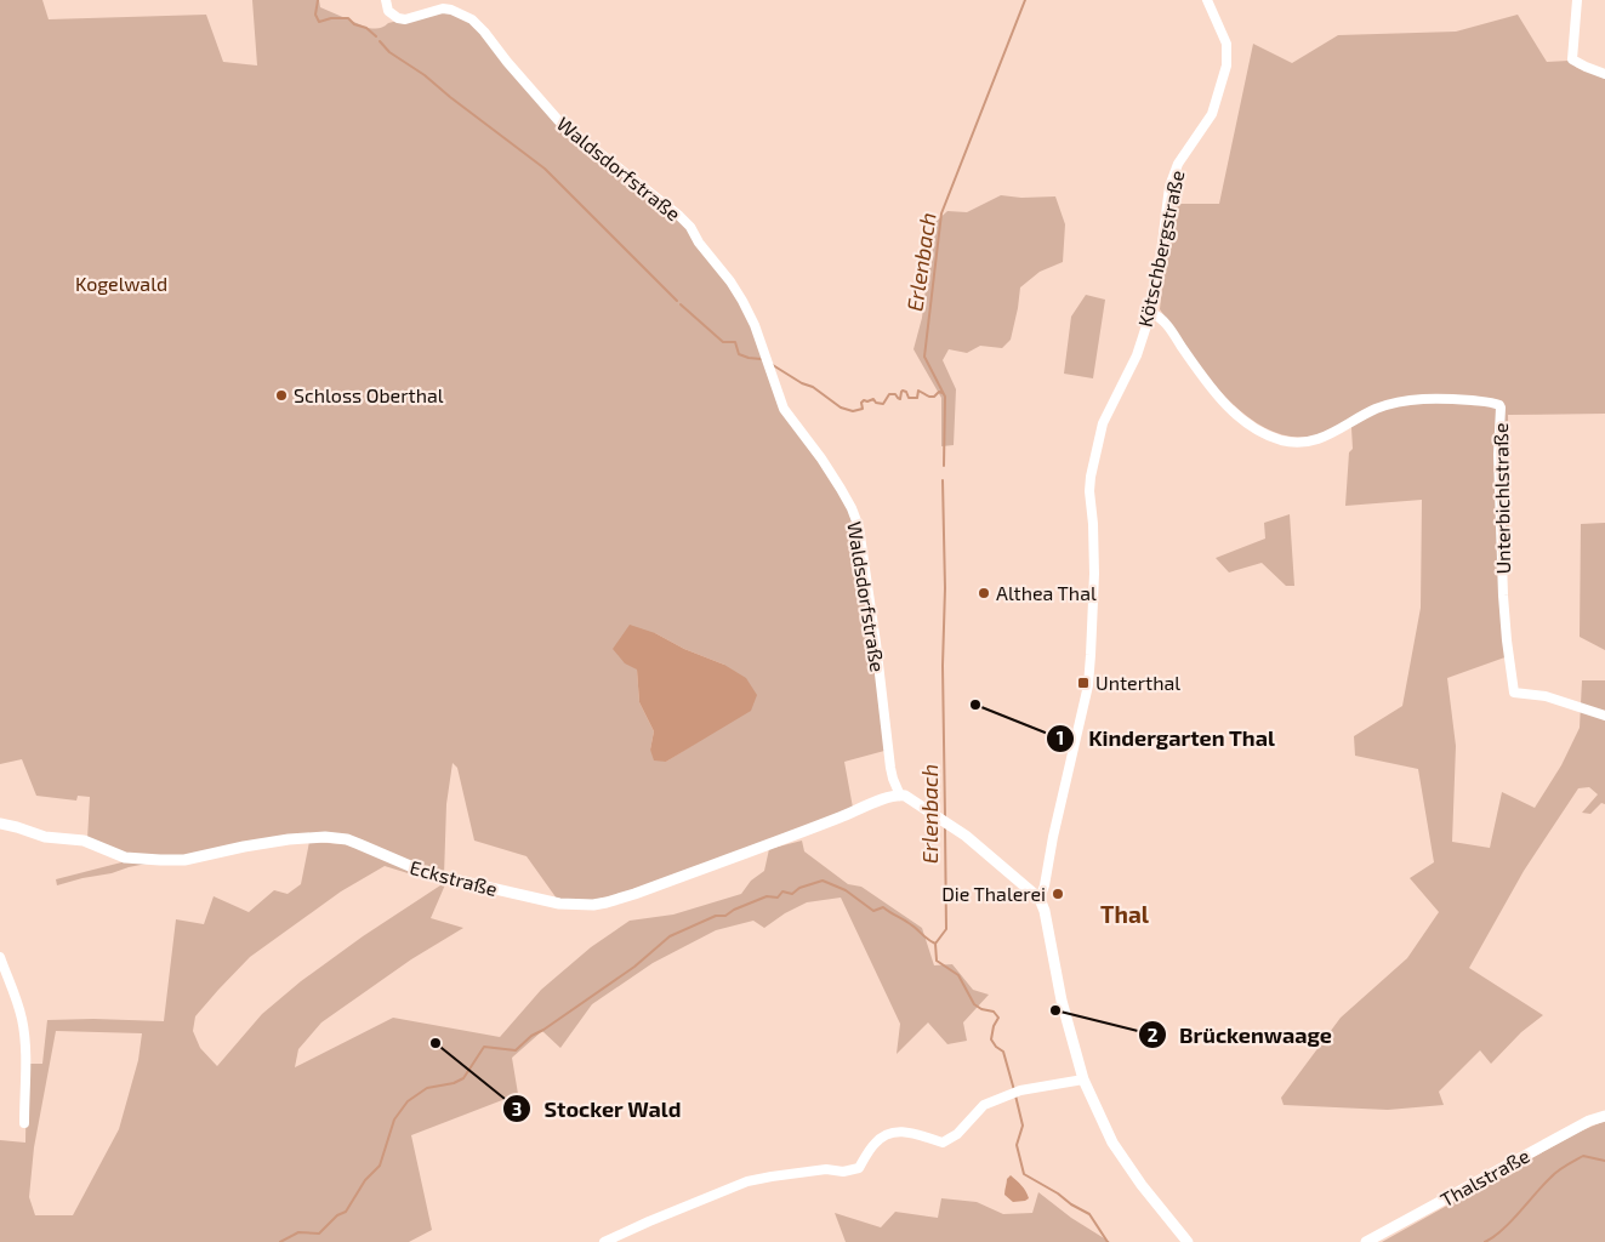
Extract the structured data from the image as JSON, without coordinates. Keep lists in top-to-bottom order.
{
  "streets": {
    "street": [
      "Waldsdorfstraße",
      "Kötschbergstraße",
      "Unterbichlstraße",
      "Eckstraße",
      "Thalstraße"
    ]
  },
  "crossings": [
    ["Waldsdorfstraße", "Eckstraße"],
    ["Kötschbergstraße", "Unterbichlstraße"]
  ],
  "districts": ["Thal"],
  "water": ["Erlenbach"],
  "parks": ["Kogelwald"],
  "places": {
    "other": [
      "Schloss Oberthal",
      "Althea Thal",
      "Kindergarten Thal",
      "Die Thalerei",
      "Brückenwaage",
      "Stocker Wald"
    ],
    "transit": ["Unterthal"]
  }
}
